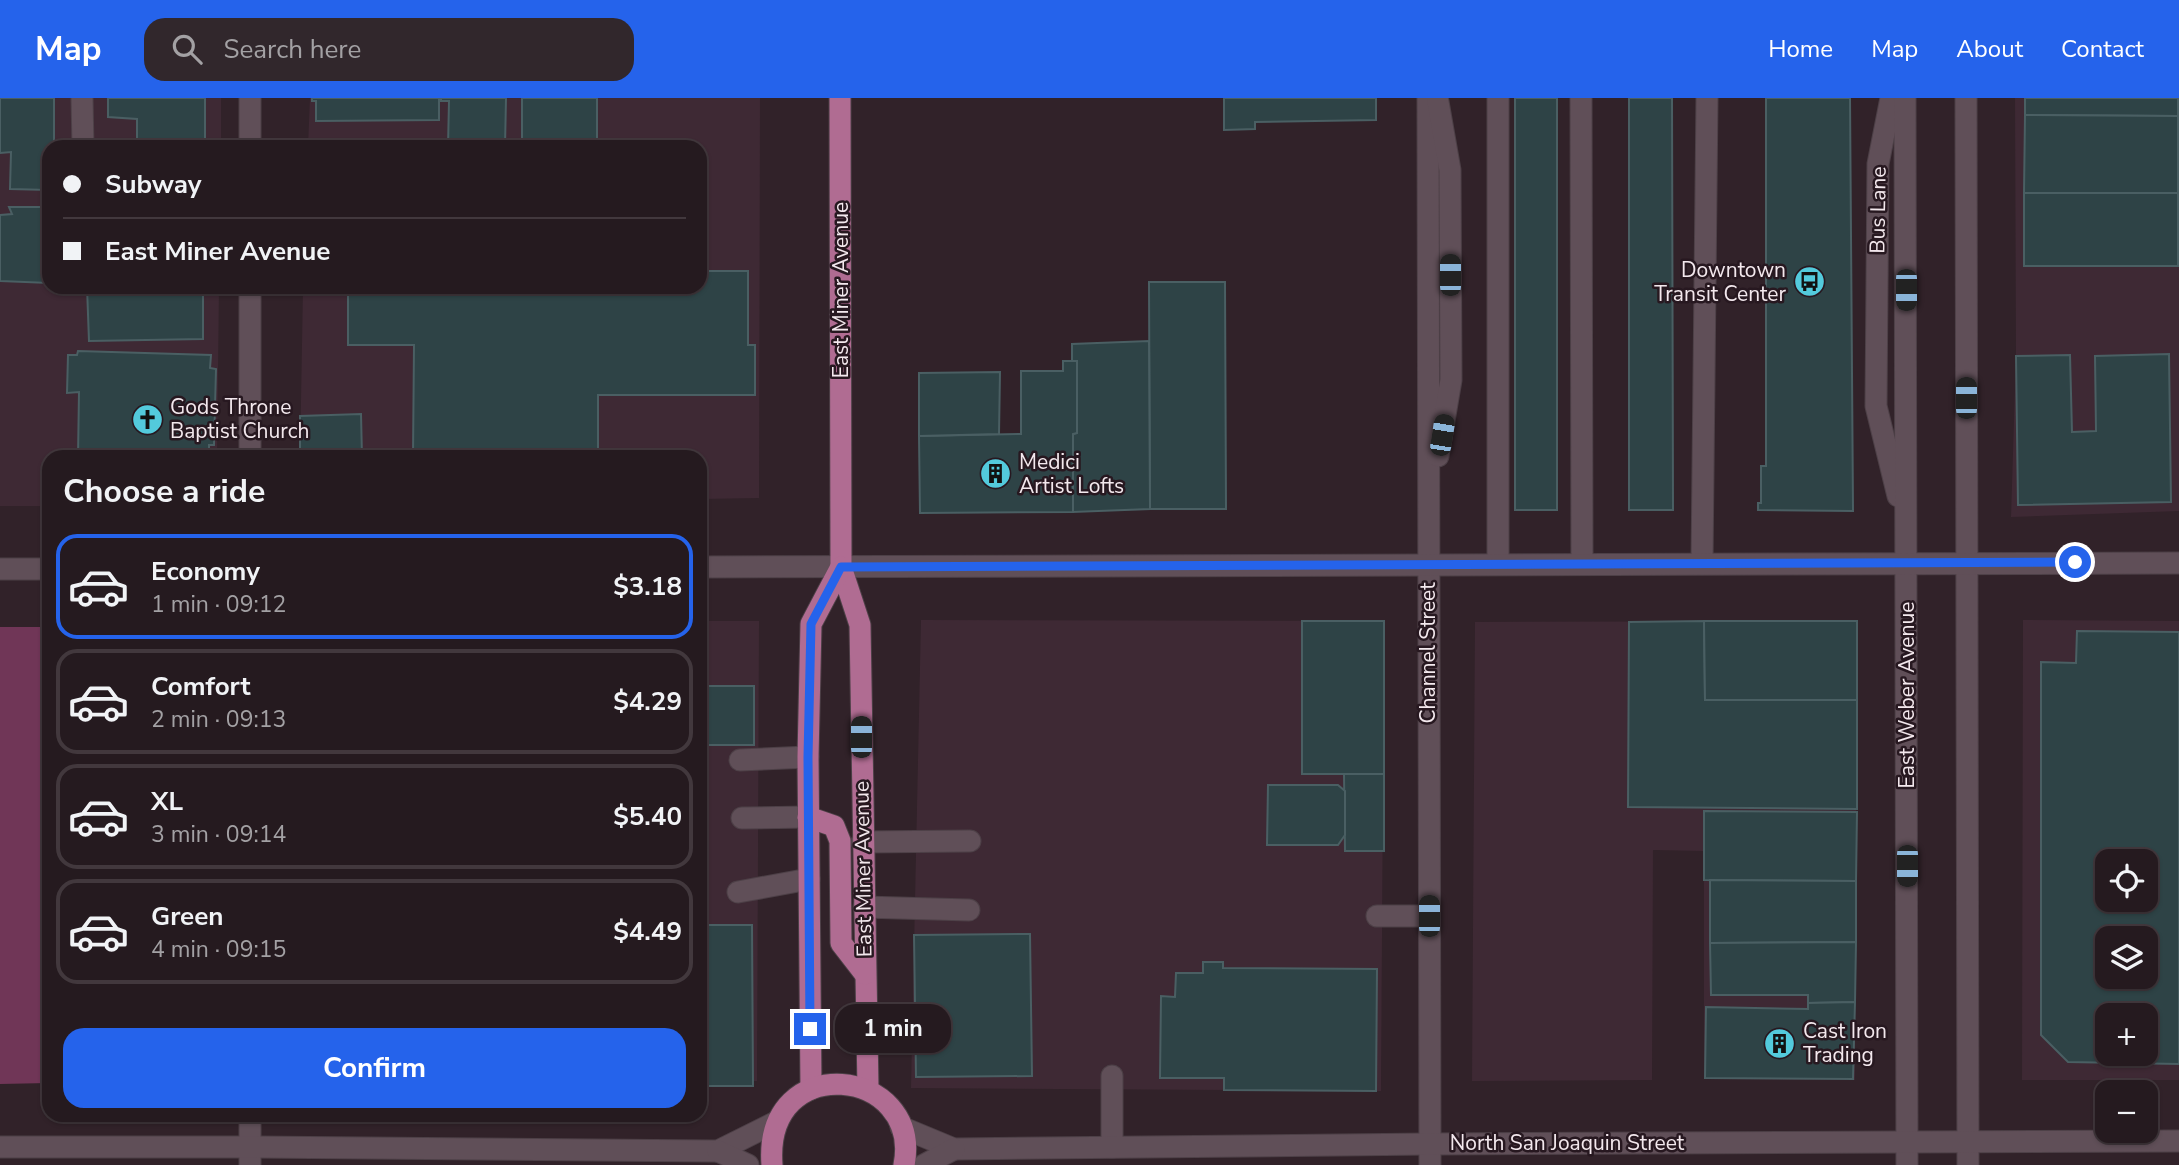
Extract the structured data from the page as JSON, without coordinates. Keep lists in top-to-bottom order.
{
  "streets": {
    "main road": ["East Miner Avenue"],
    "street": [
      "Bus Lane",
      "Channel Street",
      "East Weber Avenue",
      "North San Joaquin Street"
    ]
  },
  "crossings": [
    ["Bus Lane", "East Weber Avenue"],
    ["Channel Street", "North San Joaquin Street"],
    ["East Weber Avenue", "North San Joaquin Street"]
  ],
  "places": {
    "bus stop": ["Downtown Transit Center"],
    "church": ["Gods Throne Baptist Church"],
    "building": ["Medici Artist Lofts", "Cast Iron Trading"]
  },
  "page": {
    "header": "Map",
    "search": "Search here",
    "nav": [
      "Home",
      "Map",
      "About",
      "Contact"
    ],
    "banner": ["Subway", "East Miner Avenue"],
    "heading": "Choose a ride",
    "list": [
      {
        "name": "Economy",
        "note": "1 min · 09:12",
        "value": "$3.18"
      },
      {
        "name": "Comfort",
        "note": "2 min · 09:13",
        "value": "$4.29"
      },
      {
        "name": "XL",
        "note": "3 min · 09:14",
        "value": "$5.40"
      },
      {
        "name": "Green",
        "note": "4 min · 09:15",
        "value": "$4.49"
      }
    ],
    "map_buttons": ["+", "−"],
    "bubble": "1 min",
    "buttons": "Confirm"
  }
}
